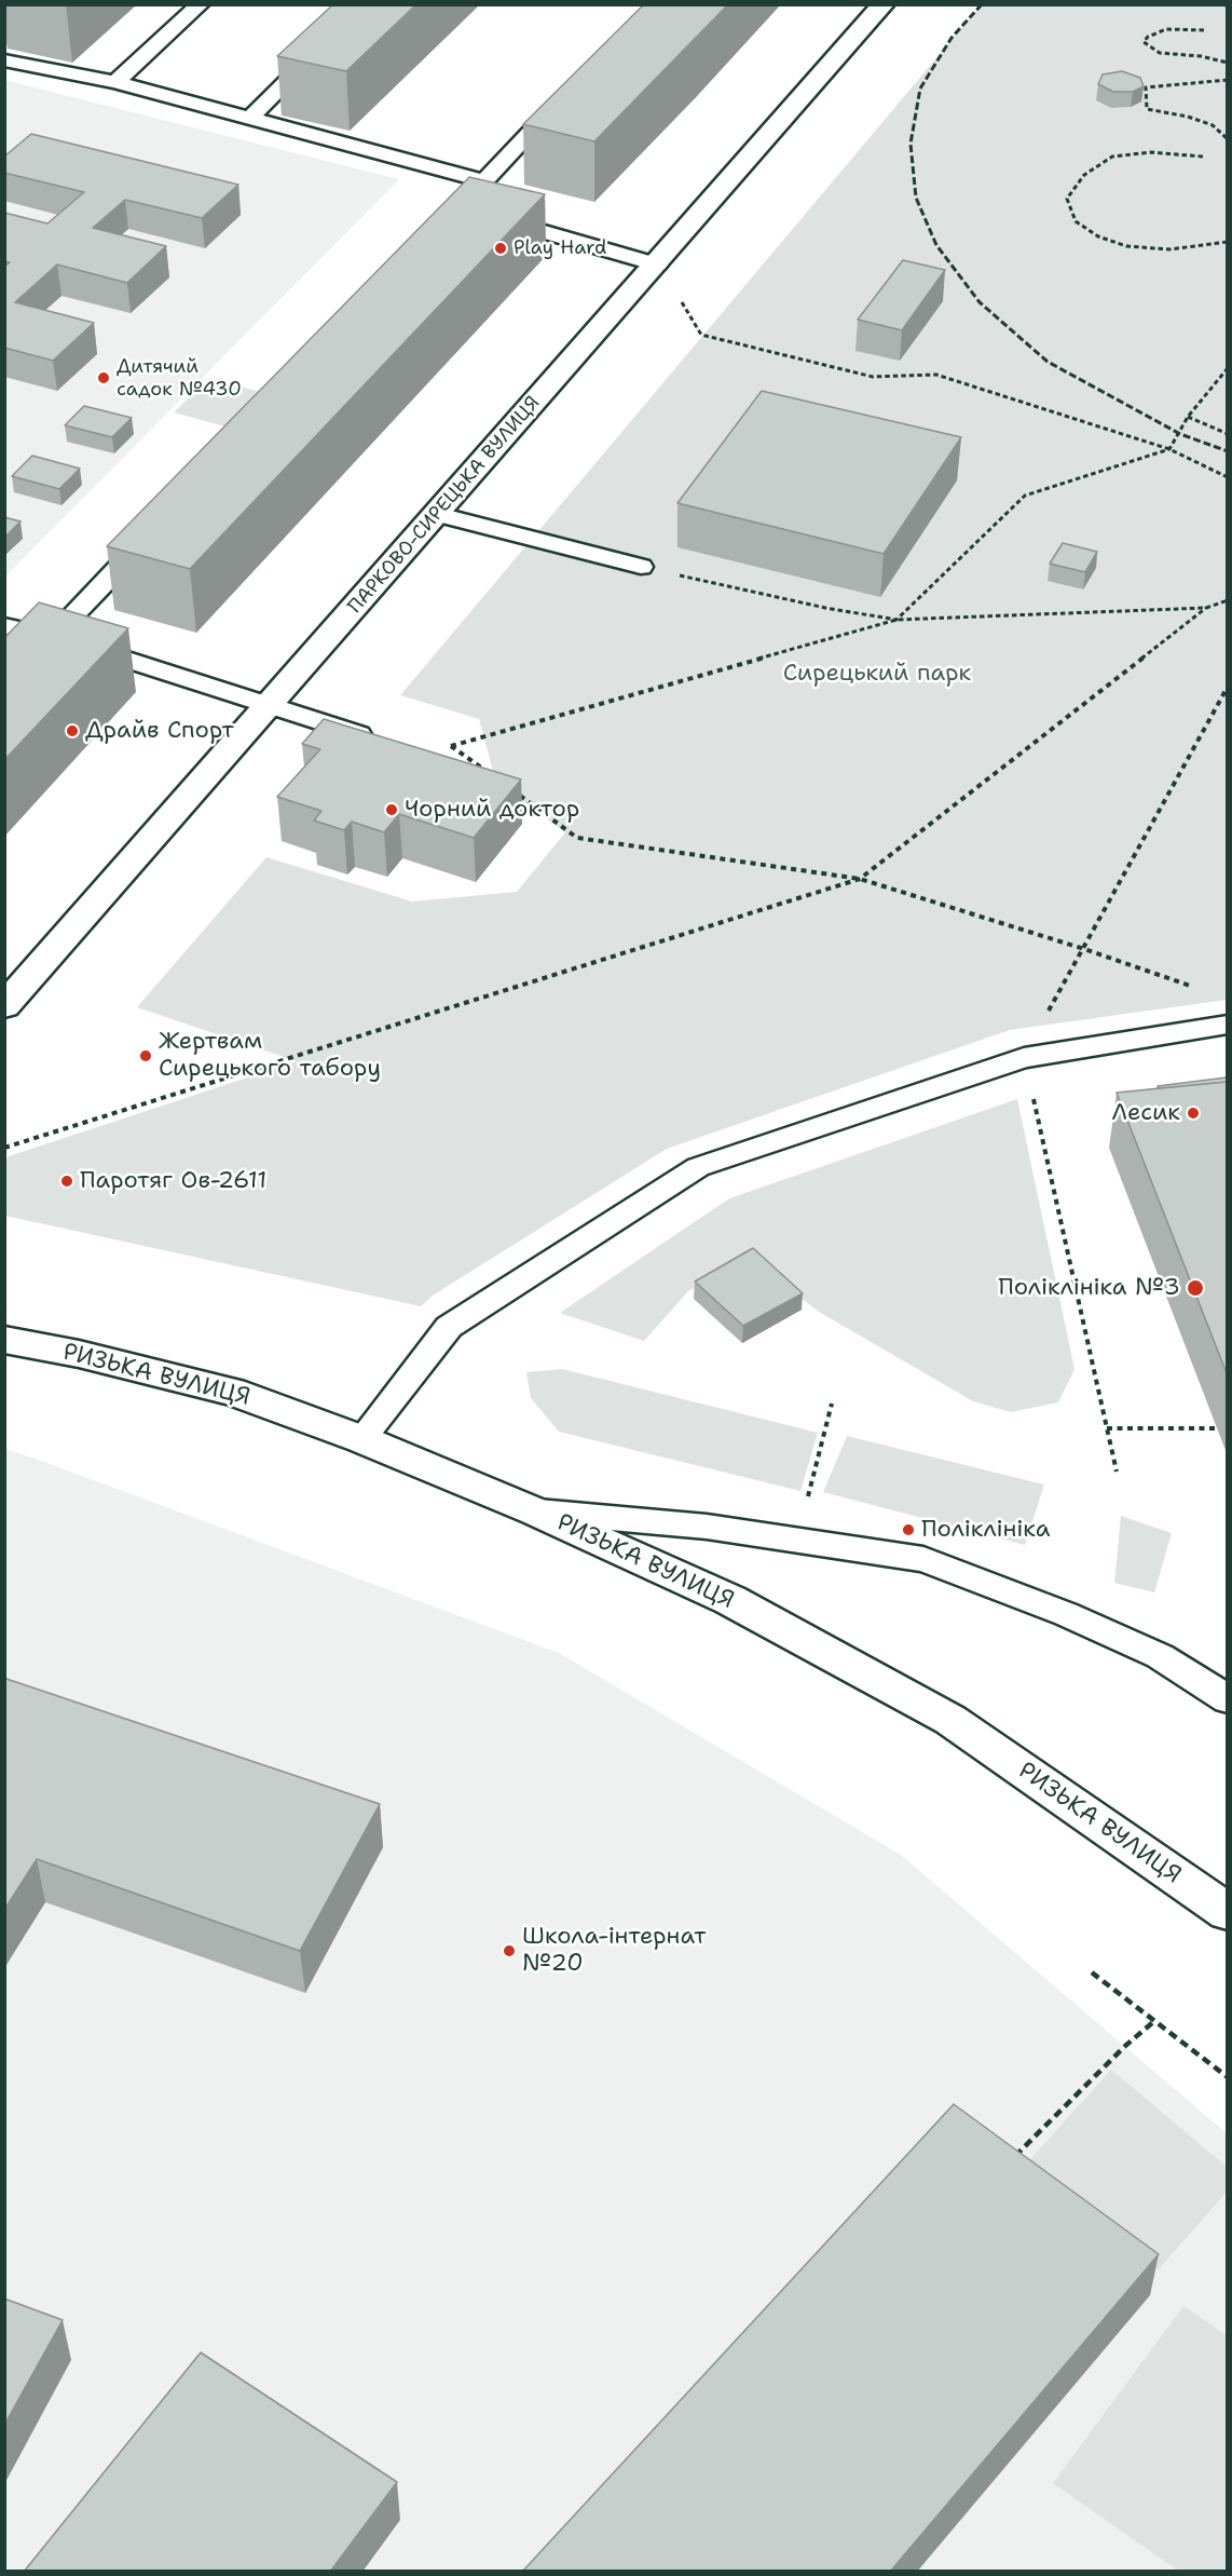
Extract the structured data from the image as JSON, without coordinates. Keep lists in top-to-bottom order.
{
  "streets": {
    "street": ["ПАРКОВО-СИРЕЦЬКА ВУЛИЦЯ", "РИЗЬКА ВУЛИЦЯ"]
  },
  "parks": ["Сирецький парк"],
  "places": [
    "Play Hard",
    "Дитячий садок №430",
    "Драйв Спорт",
    "Чорний доктор",
    "Жертвам Сирецького табору",
    "Лесик",
    "Паротяг Ов-2611",
    "Поліклініка №3",
    "Поліклініка",
    "Школа-інтернат №20"
  ]
}
